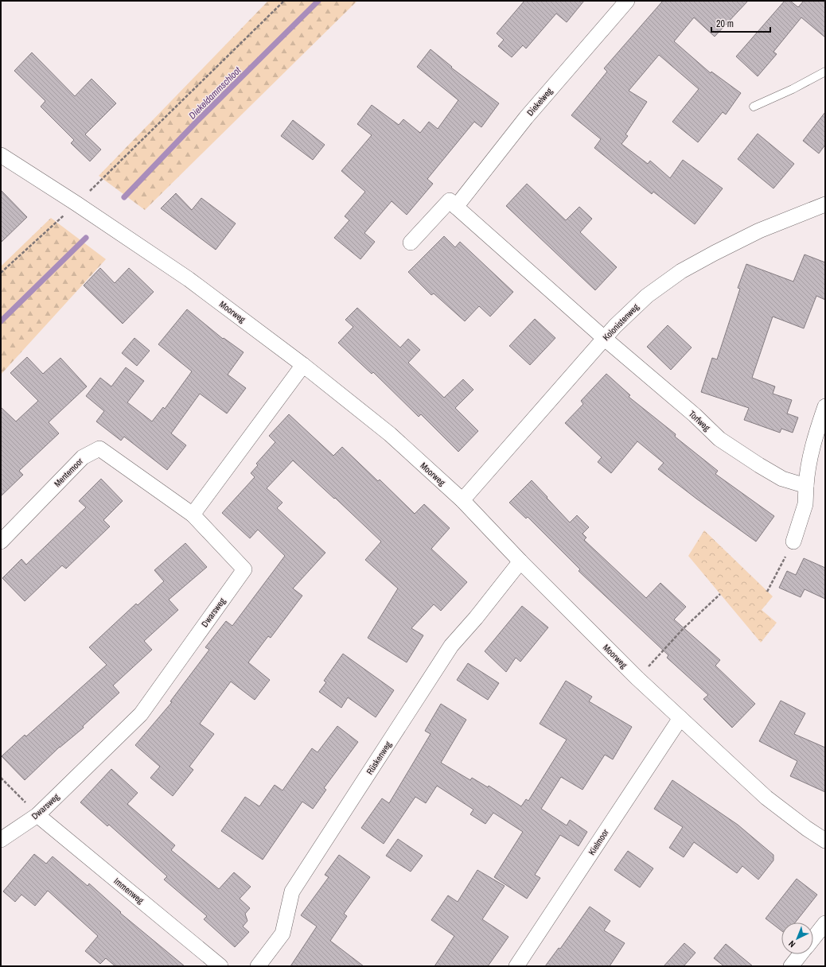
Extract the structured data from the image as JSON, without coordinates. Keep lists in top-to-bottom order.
{
  "streets": {
    "street": [
      "Diekelweg",
      "Moorweg",
      "Kolonistenweg",
      "Torfweg",
      "Mentemoor",
      "Dwarsweg",
      "Rüskenweg",
      "Kielmoor",
      "Immenweg"
    ]
  },
  "crossings": [
    ["Moorweg", "Kolonistenweg"],
    ["Moorweg", "Rüskenweg"],
    ["Moorweg", "Kielmoor"],
    ["Kolonistenweg", "Torfweg"],
    ["Mentemoor", "Dwarsweg"],
    ["Dwarsweg", "Immenweg"]
  ],
  "water": ["Diekeldammschloot"],
  "scale_bar": "20 m",
  "north": "bottom left"
}
